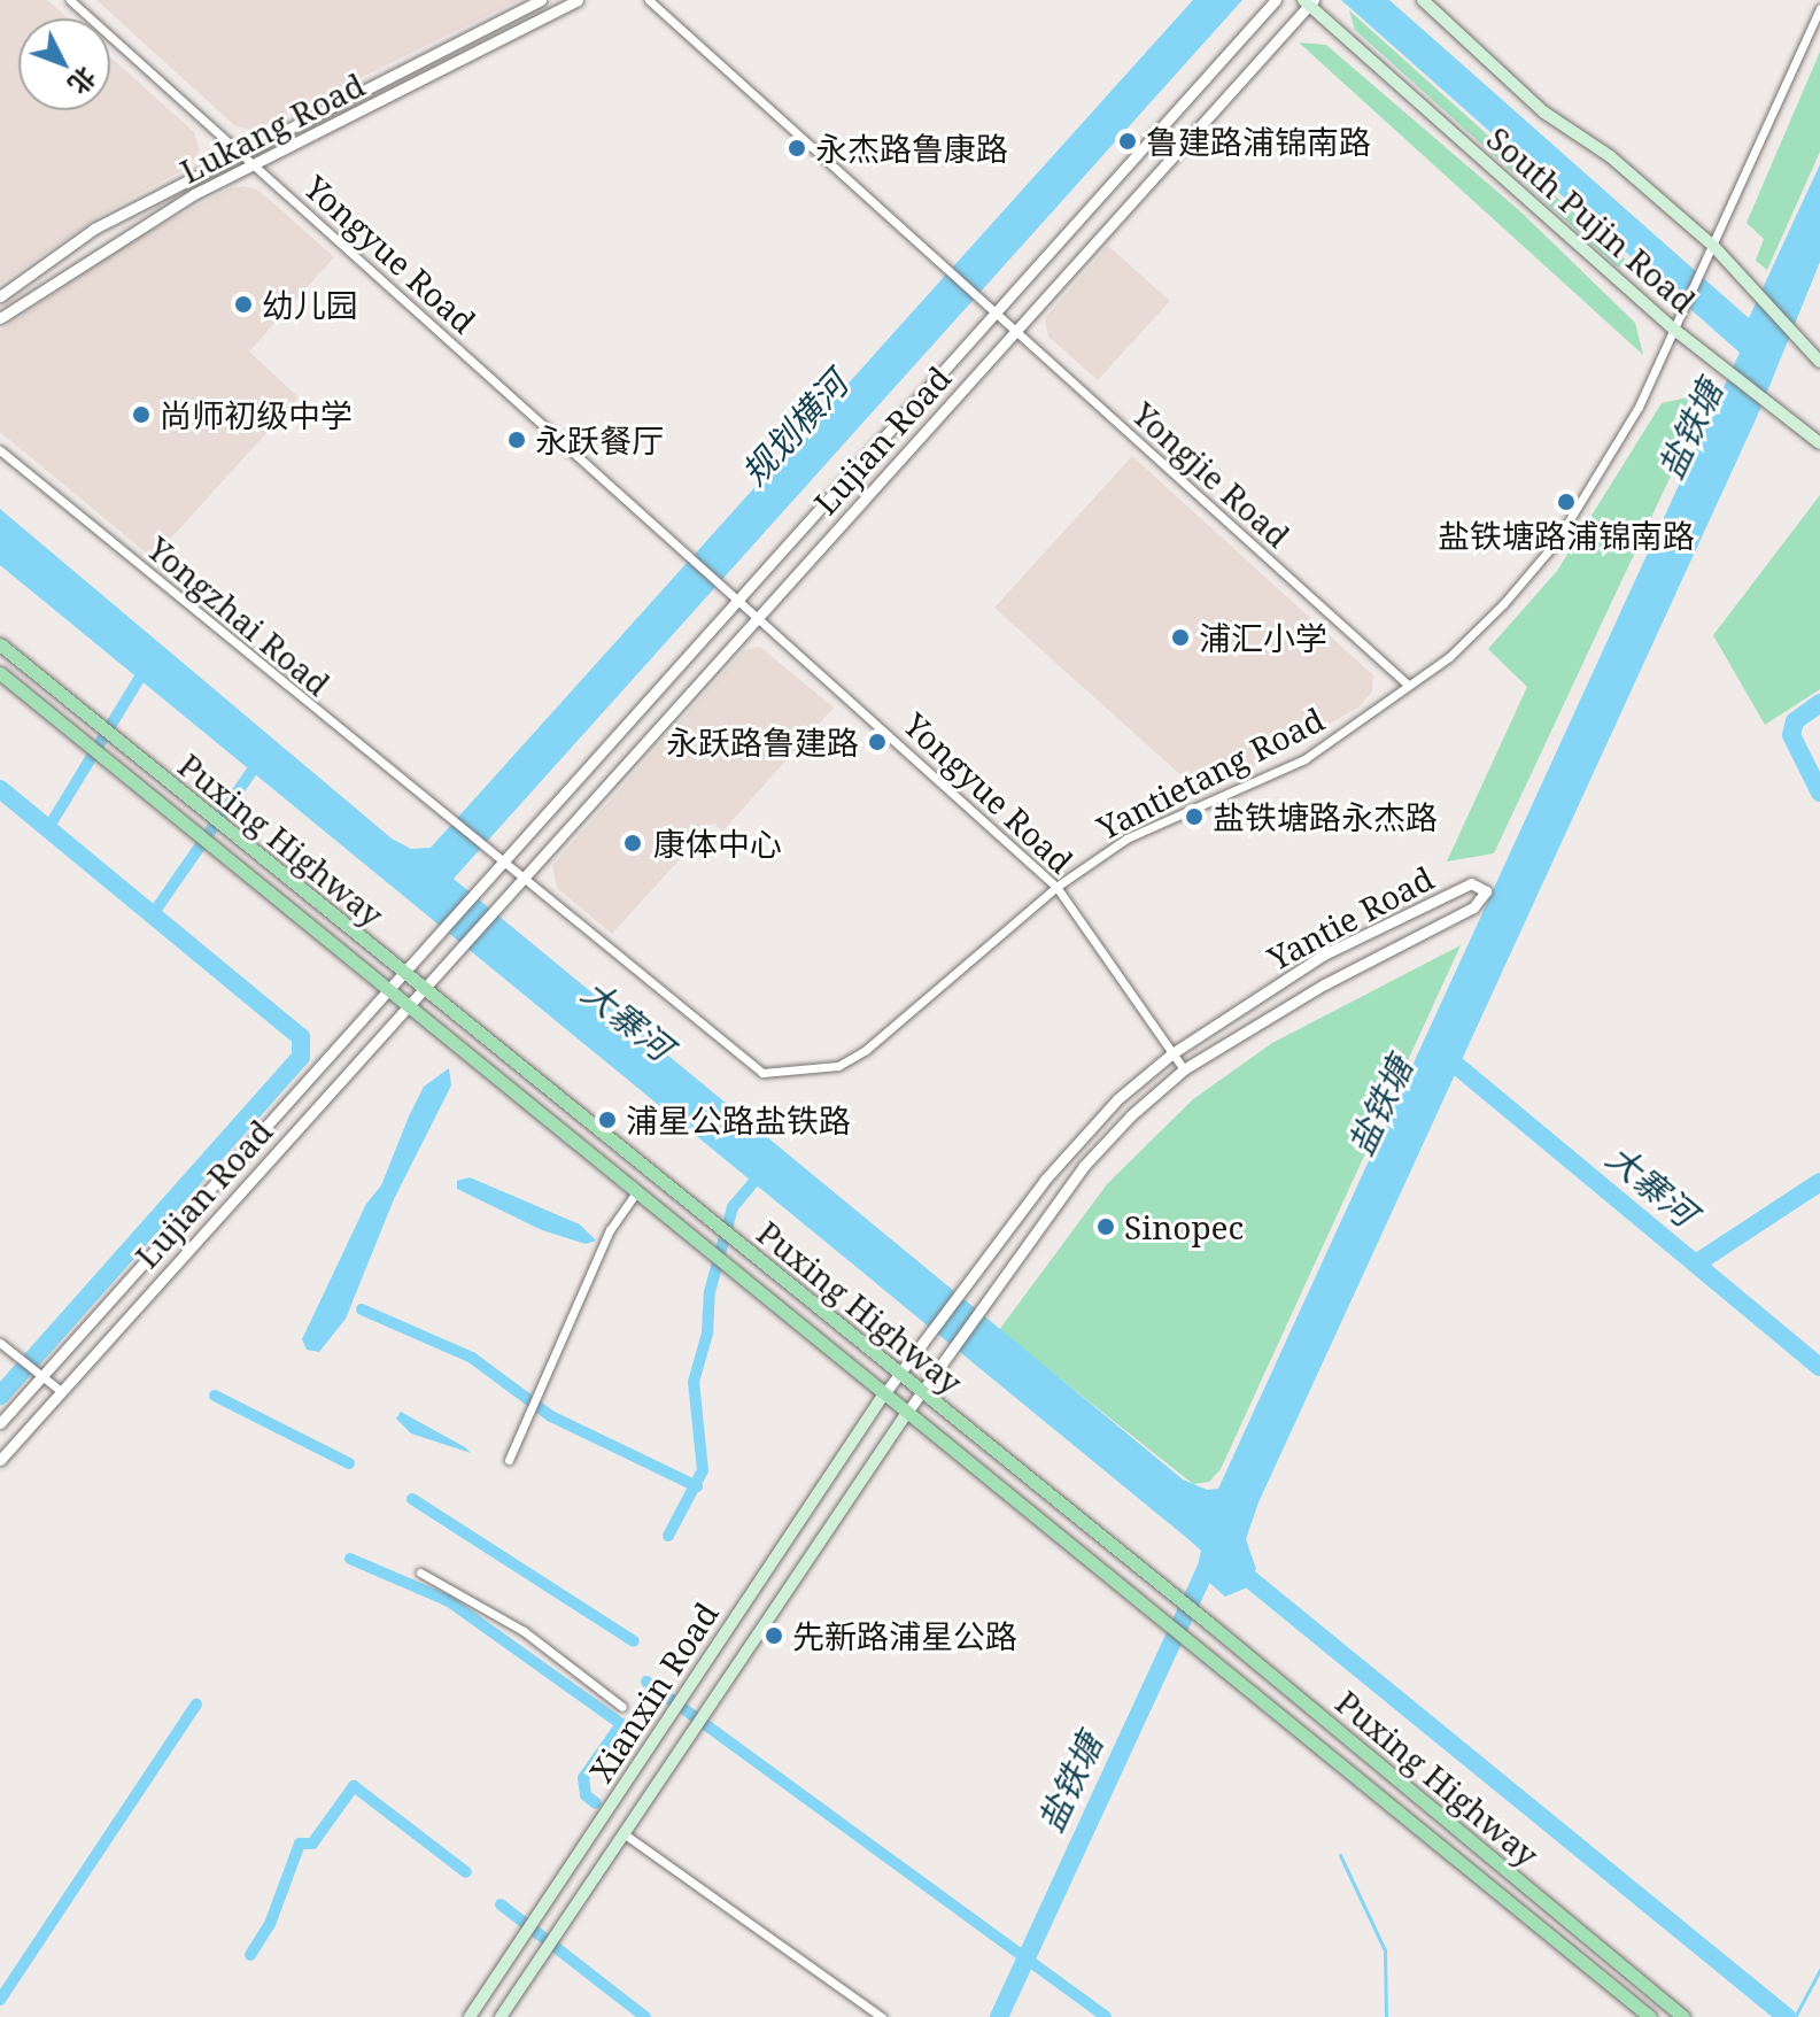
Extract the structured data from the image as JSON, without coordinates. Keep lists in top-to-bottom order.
{
  "streets": {
    "main road": ["South Pujin Road", "Puxing Highway", "Xianxin Road"],
    "street": [
      "Lukang Road",
      "Yongyue Road",
      "Lujian Road",
      "Yongjie Road",
      "Yongzhai Road",
      "Yantietang Road",
      "Yantie Road"
    ]
  },
  "crossings": [
    ["Lukang Road", "Yongyue Road"],
    ["South Pujin Road", "Lujian Road"],
    ["South Pujin Road", "Yantietang Road"],
    ["Yongyue Road", "Lujian Road"],
    ["Yongyue Road", "Yantietang Road"],
    ["Yongyue Road", "Yantie Road"],
    ["Lujian Road", "Yongjie Road"],
    ["Lujian Road", "Yongzhai Road"],
    ["Lujian Road", "Yantietang Road"],
    ["Lujian Road", "Puxing Highway"],
    ["Yongjie Road", "Yantietang Road"],
    ["Puxing Highway", "Yantie Road"],
    ["Puxing Highway", "Xianxin Road"],
    ["Yantie Road", "Xianxin Road"]
  ],
  "water": ["规划横河", "盐铁塘", "大寨河"],
  "places": [
    "鲁建路浦锦南路",
    "永杰路鲁康路",
    "幼儿园",
    "尚师初级中学",
    "永跃餐厅",
    "盐铁塘路浦锦南路",
    "浦汇小学",
    "永跃路鲁建路",
    "盐铁塘路永杰路",
    "康体中心",
    "浦星公路盐铁路",
    "Sinopec",
    "先新路浦星公路"
  ],
  "north": "bottom right"
}
